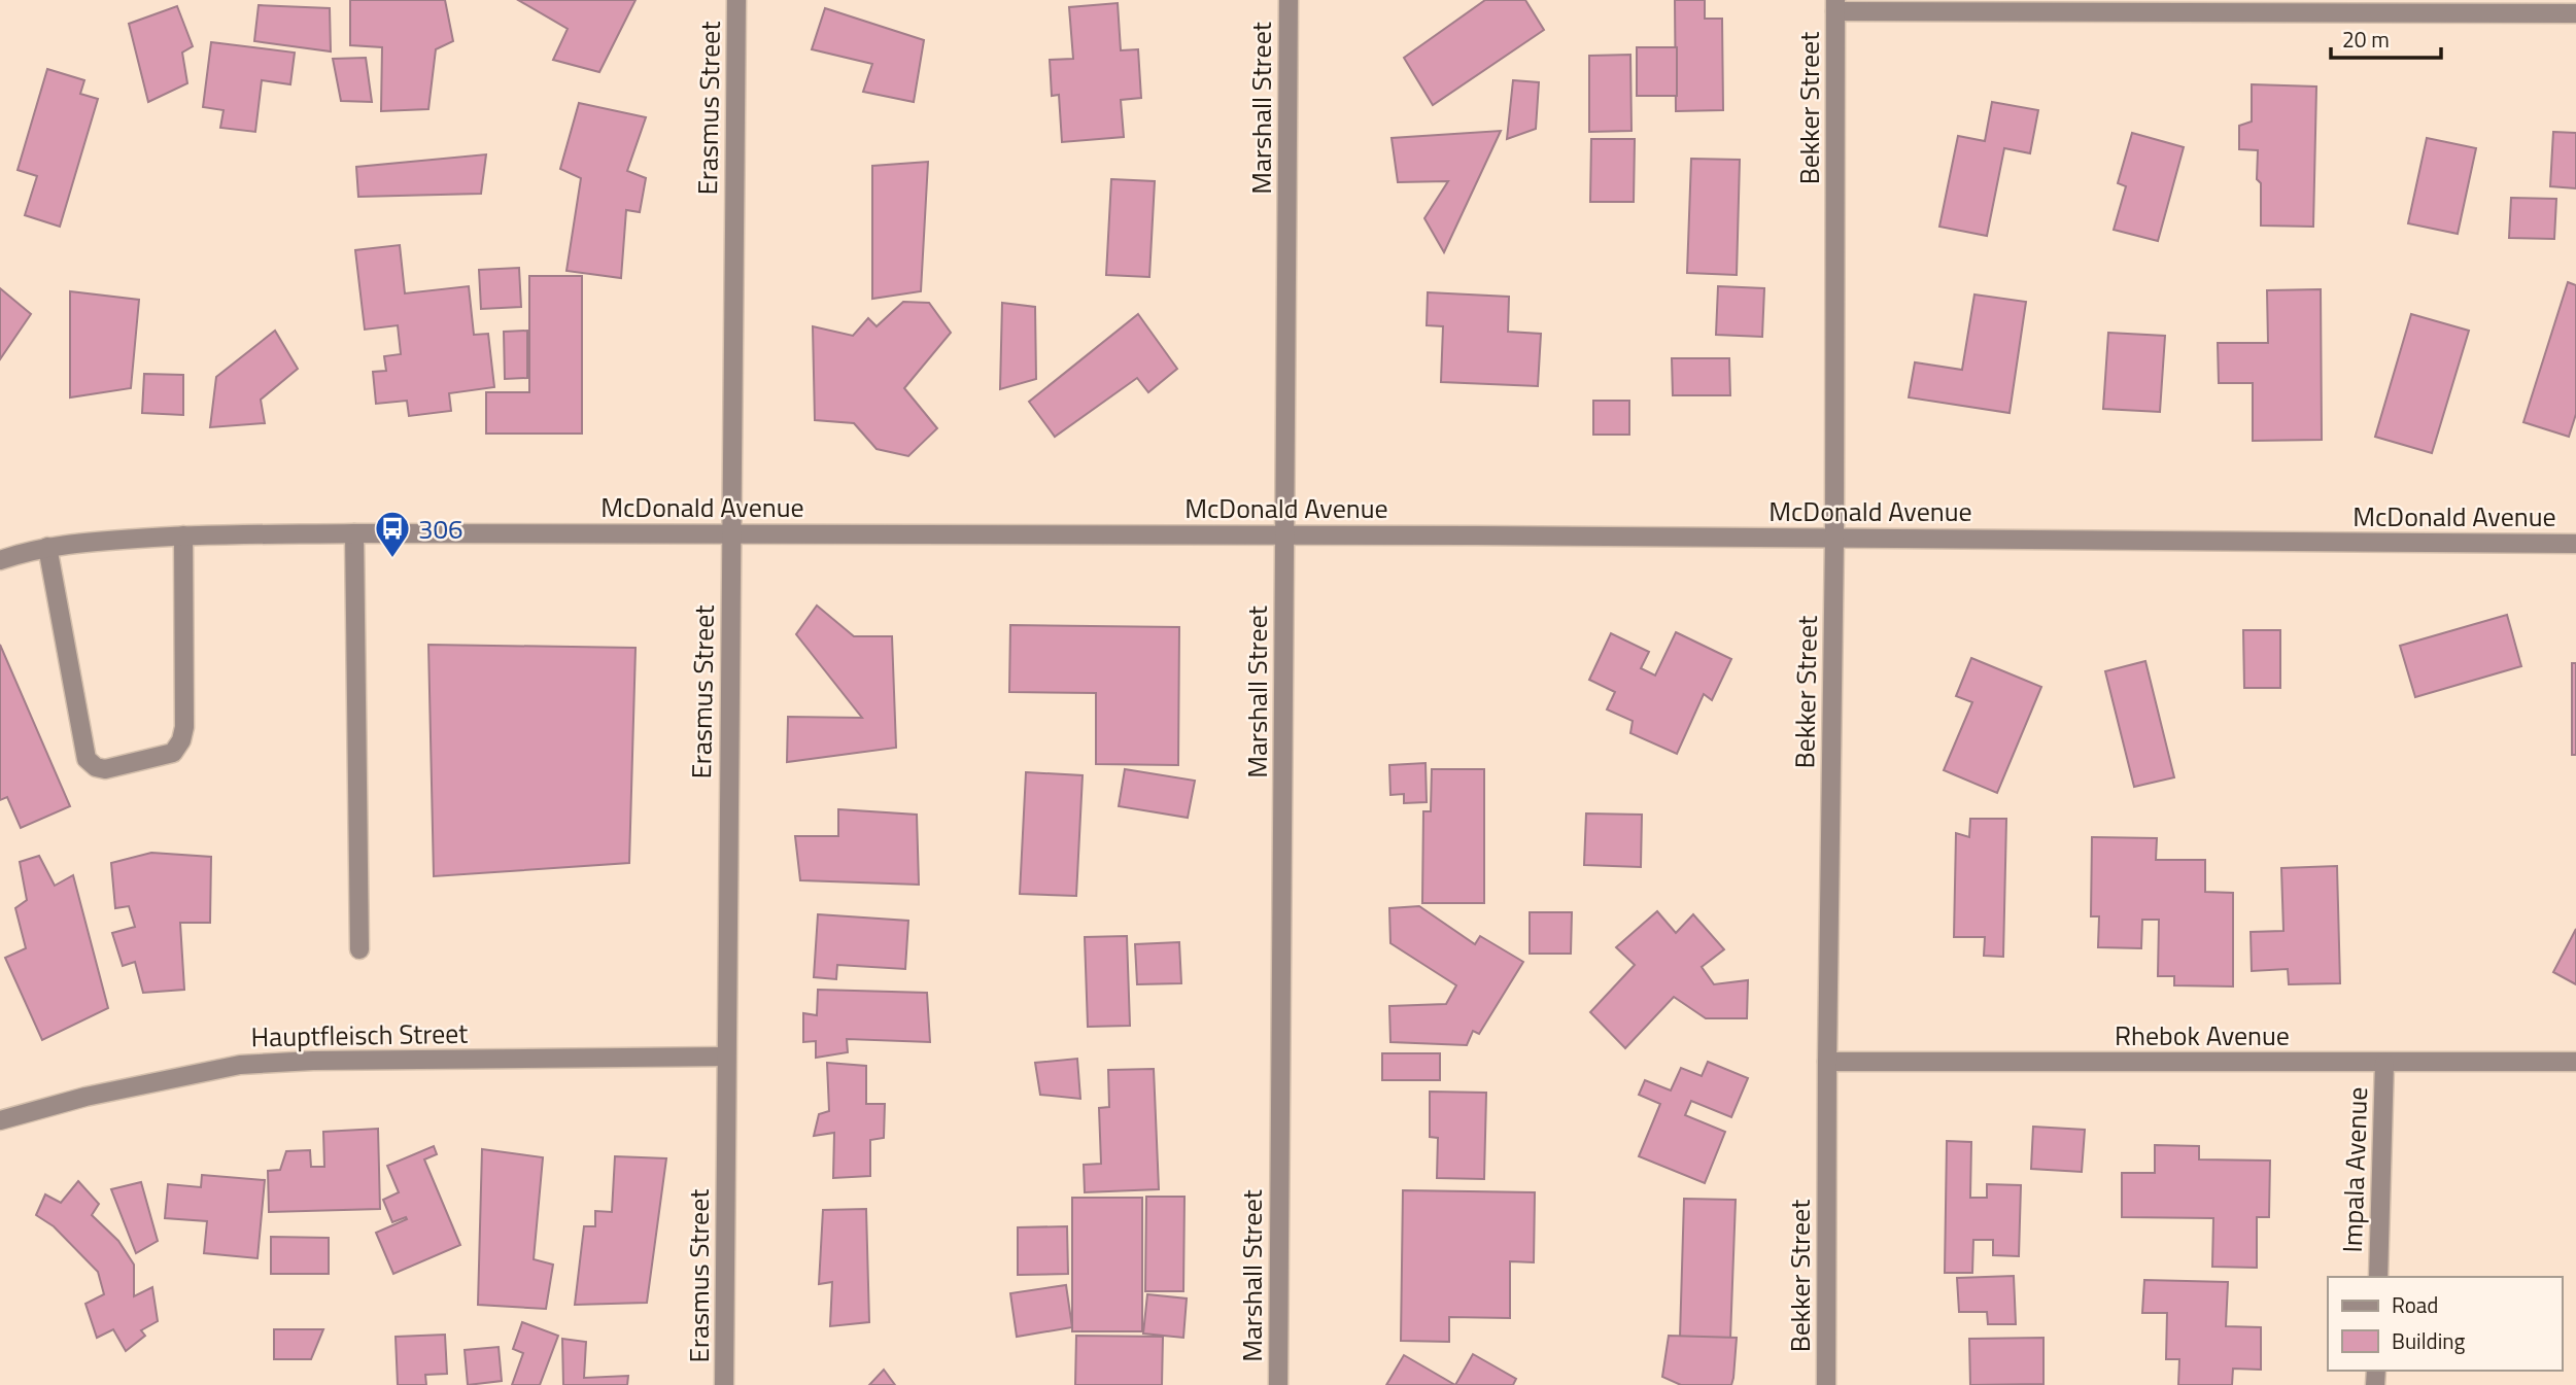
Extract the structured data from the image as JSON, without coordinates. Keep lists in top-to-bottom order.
{
  "streets": {
    "street": [
      "Erasmus Street",
      "Marshall Street",
      "Bekker Street",
      "McDonald Avenue",
      "Hauptfleisch Street",
      "Rhebok Avenue",
      "Impala Avenue"
    ]
  },
  "crossings": [
    ["Erasmus Street", "McDonald Avenue"],
    ["Erasmus Street", "Hauptfleisch Street"],
    ["Marshall Street", "McDonald Avenue"],
    ["Bekker Street", "McDonald Avenue"],
    ["Bekker Street", "Rhebok Avenue"],
    ["Rhebok Avenue", "Impala Avenue"]
  ],
  "places": {
    "bus stop": ["306"]
  },
  "legend": ["Road", "Building"],
  "scale_bar": "20 m"
}
